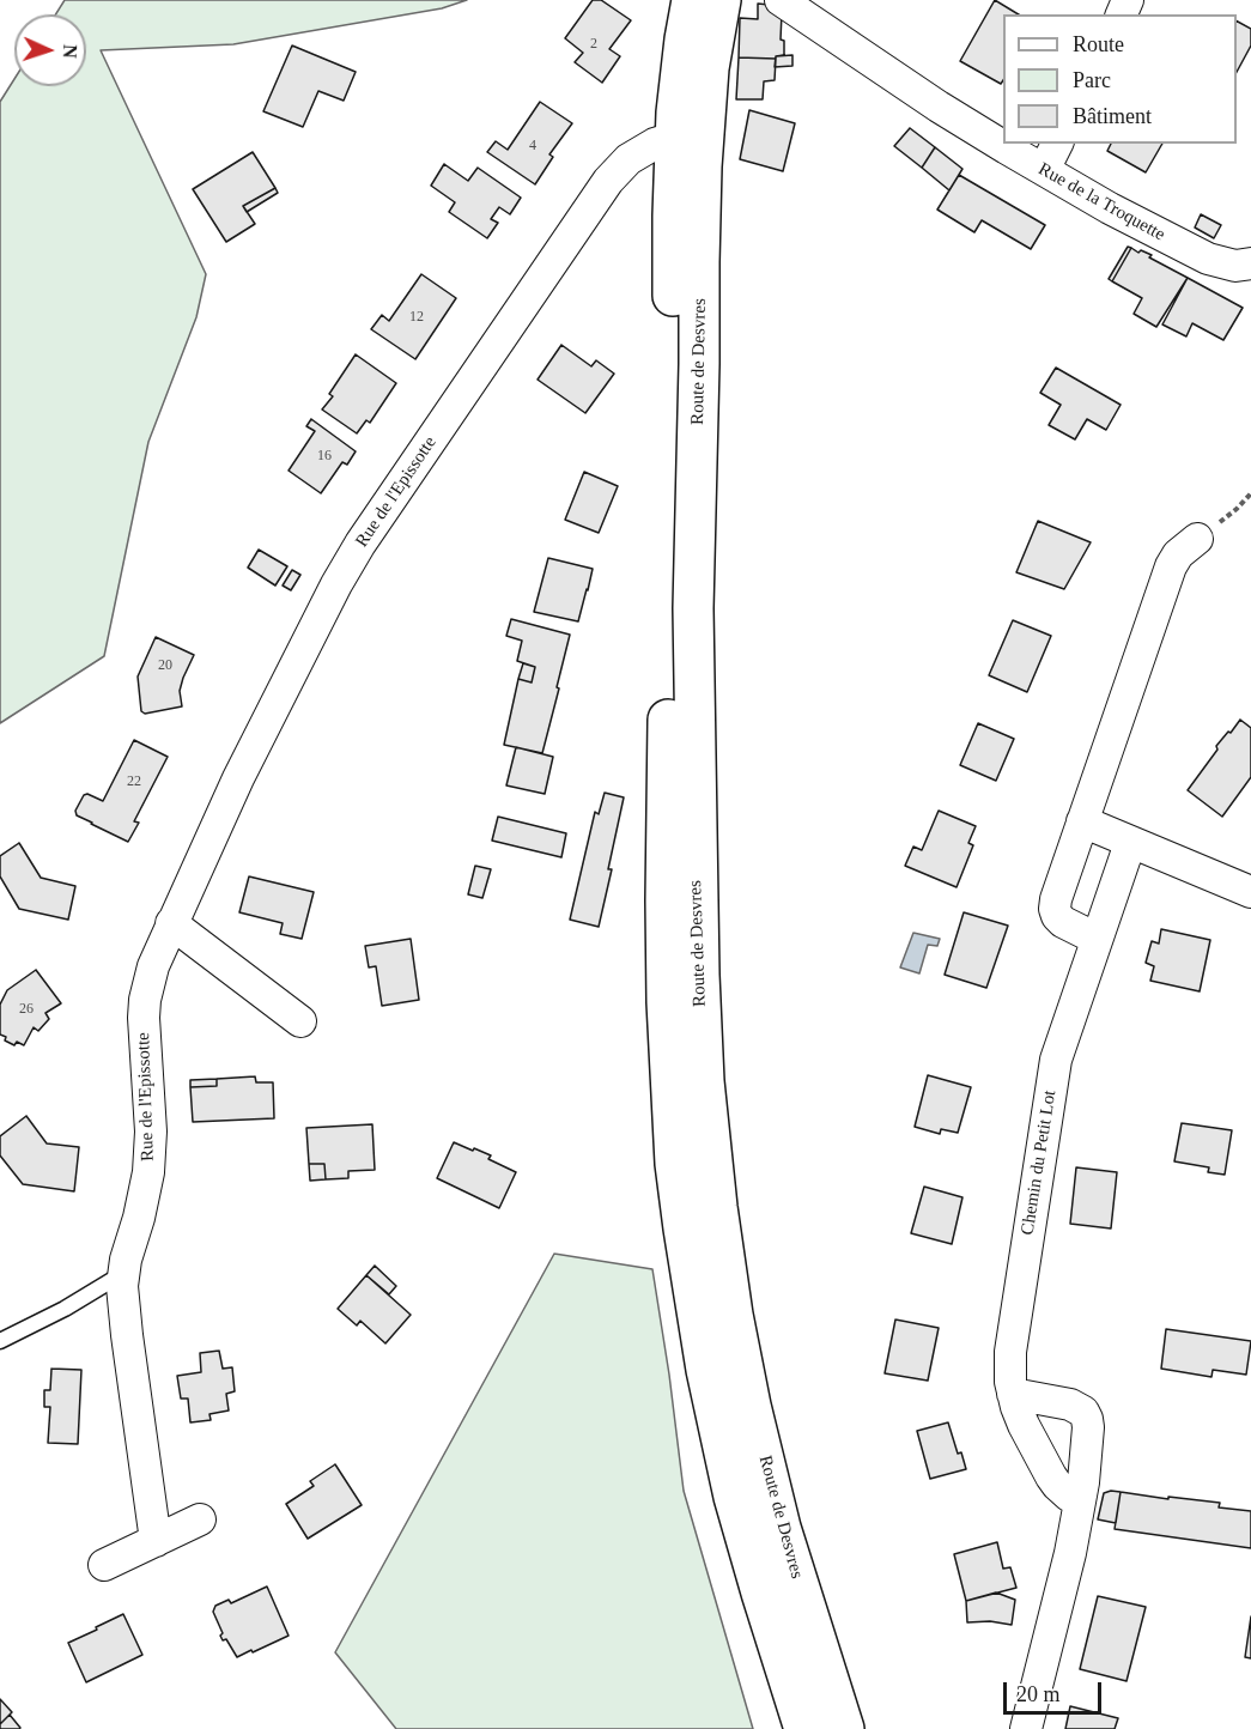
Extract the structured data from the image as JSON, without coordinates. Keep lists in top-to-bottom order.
{
  "streets": {
    "main road": ["Route de Desvres"],
    "street": ["Rue de la Troquette", "Rue de l'Epissotte", "Chemin du Petit Lot"]
  },
  "crossings": [
    ["Route de Desvres", "Rue de l'Epissotte"]
  ],
  "house_numbers": [
    "2",
    "4",
    "12",
    "16",
    "20",
    "22",
    "26"
  ],
  "legend": ["Route", "Parc", "Bâtiment"],
  "scale_bar": "20 m",
  "north": "right"
}
